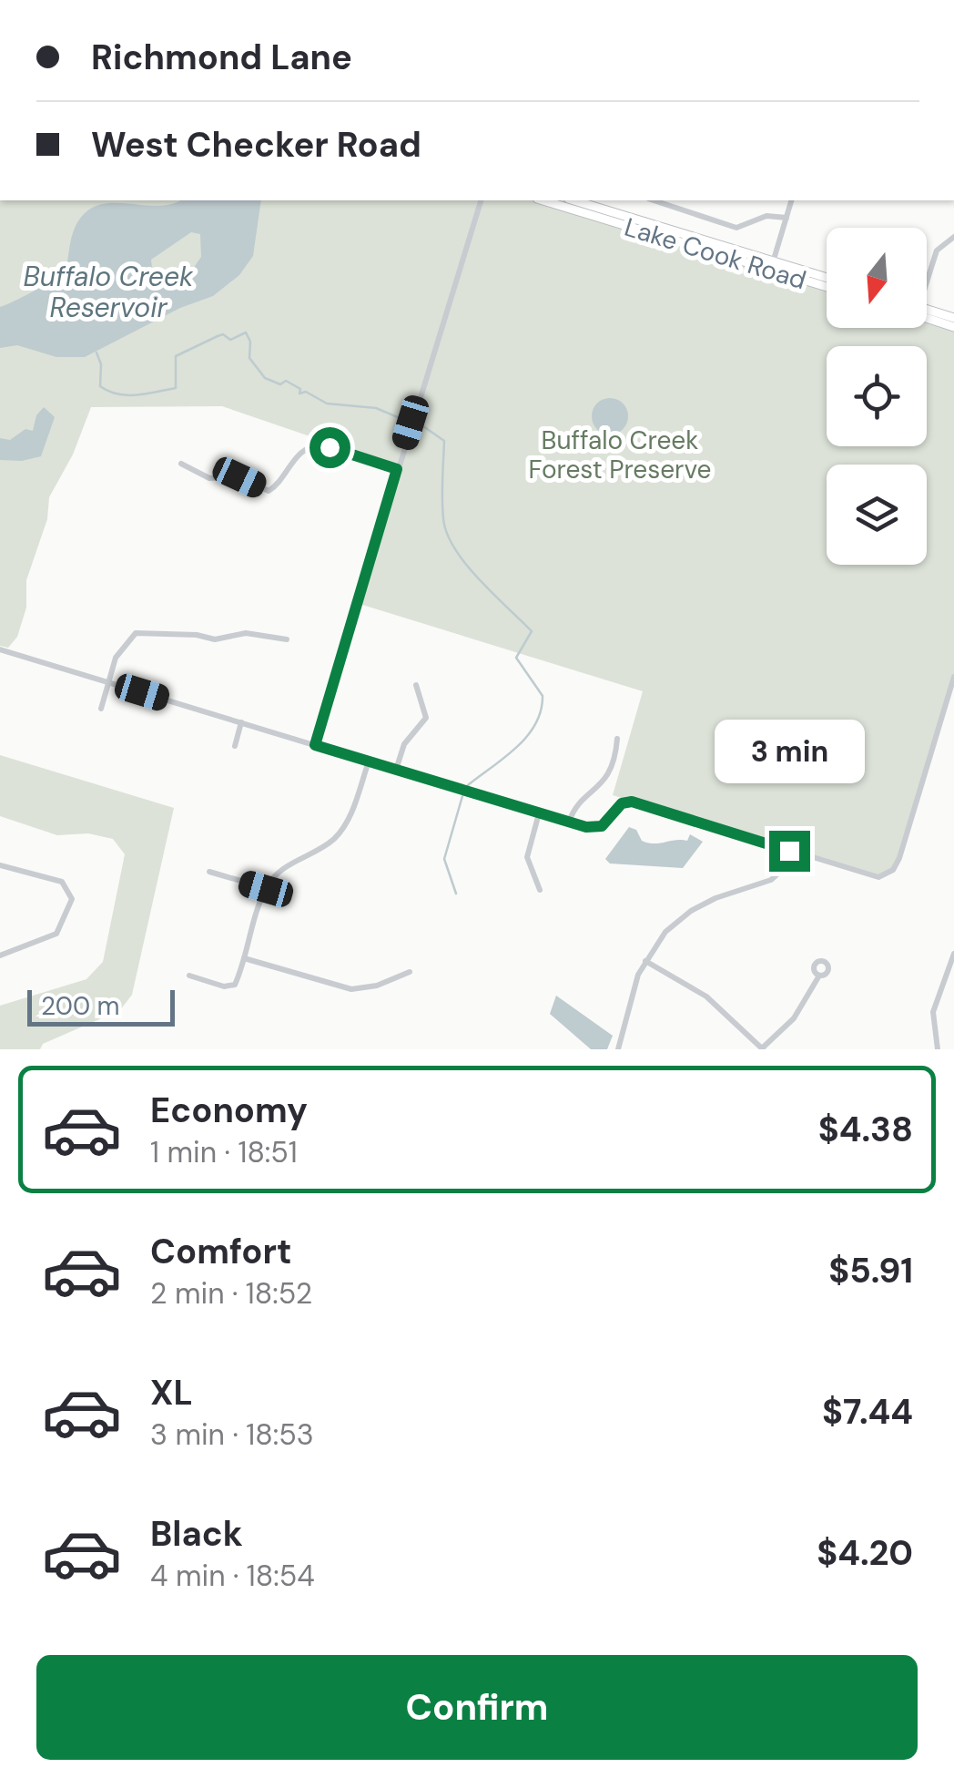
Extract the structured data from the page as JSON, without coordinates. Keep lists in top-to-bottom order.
{
  "streets": {
    "main road": ["Lake Cook Road"]
  },
  "water": ["Buffalo Creek Reservoir"],
  "parks": ["Buffalo Creek Forest Preserve"],
  "scale_bar": "200 m",
  "north": "bottom",
  "page": {
    "banner": ["Richmond Lane", "West Checker Road"],
    "bubble": "3 min",
    "scale": "200 m",
    "list": [
      {
        "name": "Economy",
        "note": "1 min · 18:51",
        "value": "$4.38"
      },
      {
        "name": "Comfort",
        "note": "2 min · 18:52",
        "value": "$5.91"
      },
      {
        "name": "XL",
        "note": "3 min · 18:53",
        "value": "$7.44"
      },
      {
        "name": "Black",
        "note": "4 min · 18:54",
        "value": "$4.20"
      }
    ],
    "buttons": "Confirm"
  }
}
